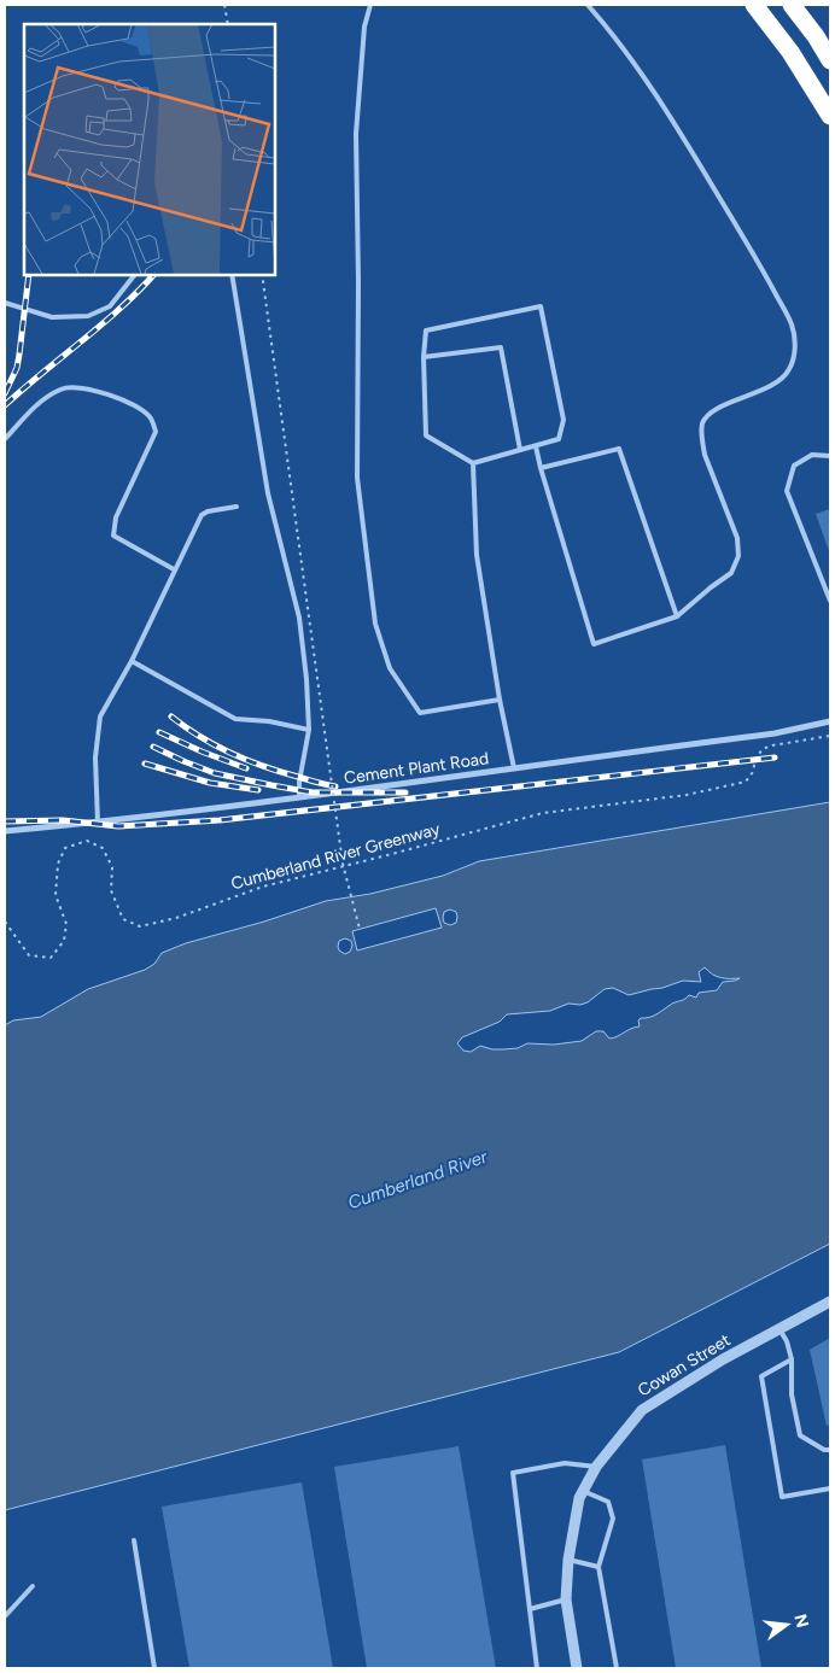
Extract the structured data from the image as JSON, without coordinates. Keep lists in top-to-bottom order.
{
  "streets": {
    "street": ["Cement Plant Road", "Cowan Street"],
    "path": ["Cumberland River Greenway"]
  },
  "water": ["Cumberland River"],
  "north": "right"
}
